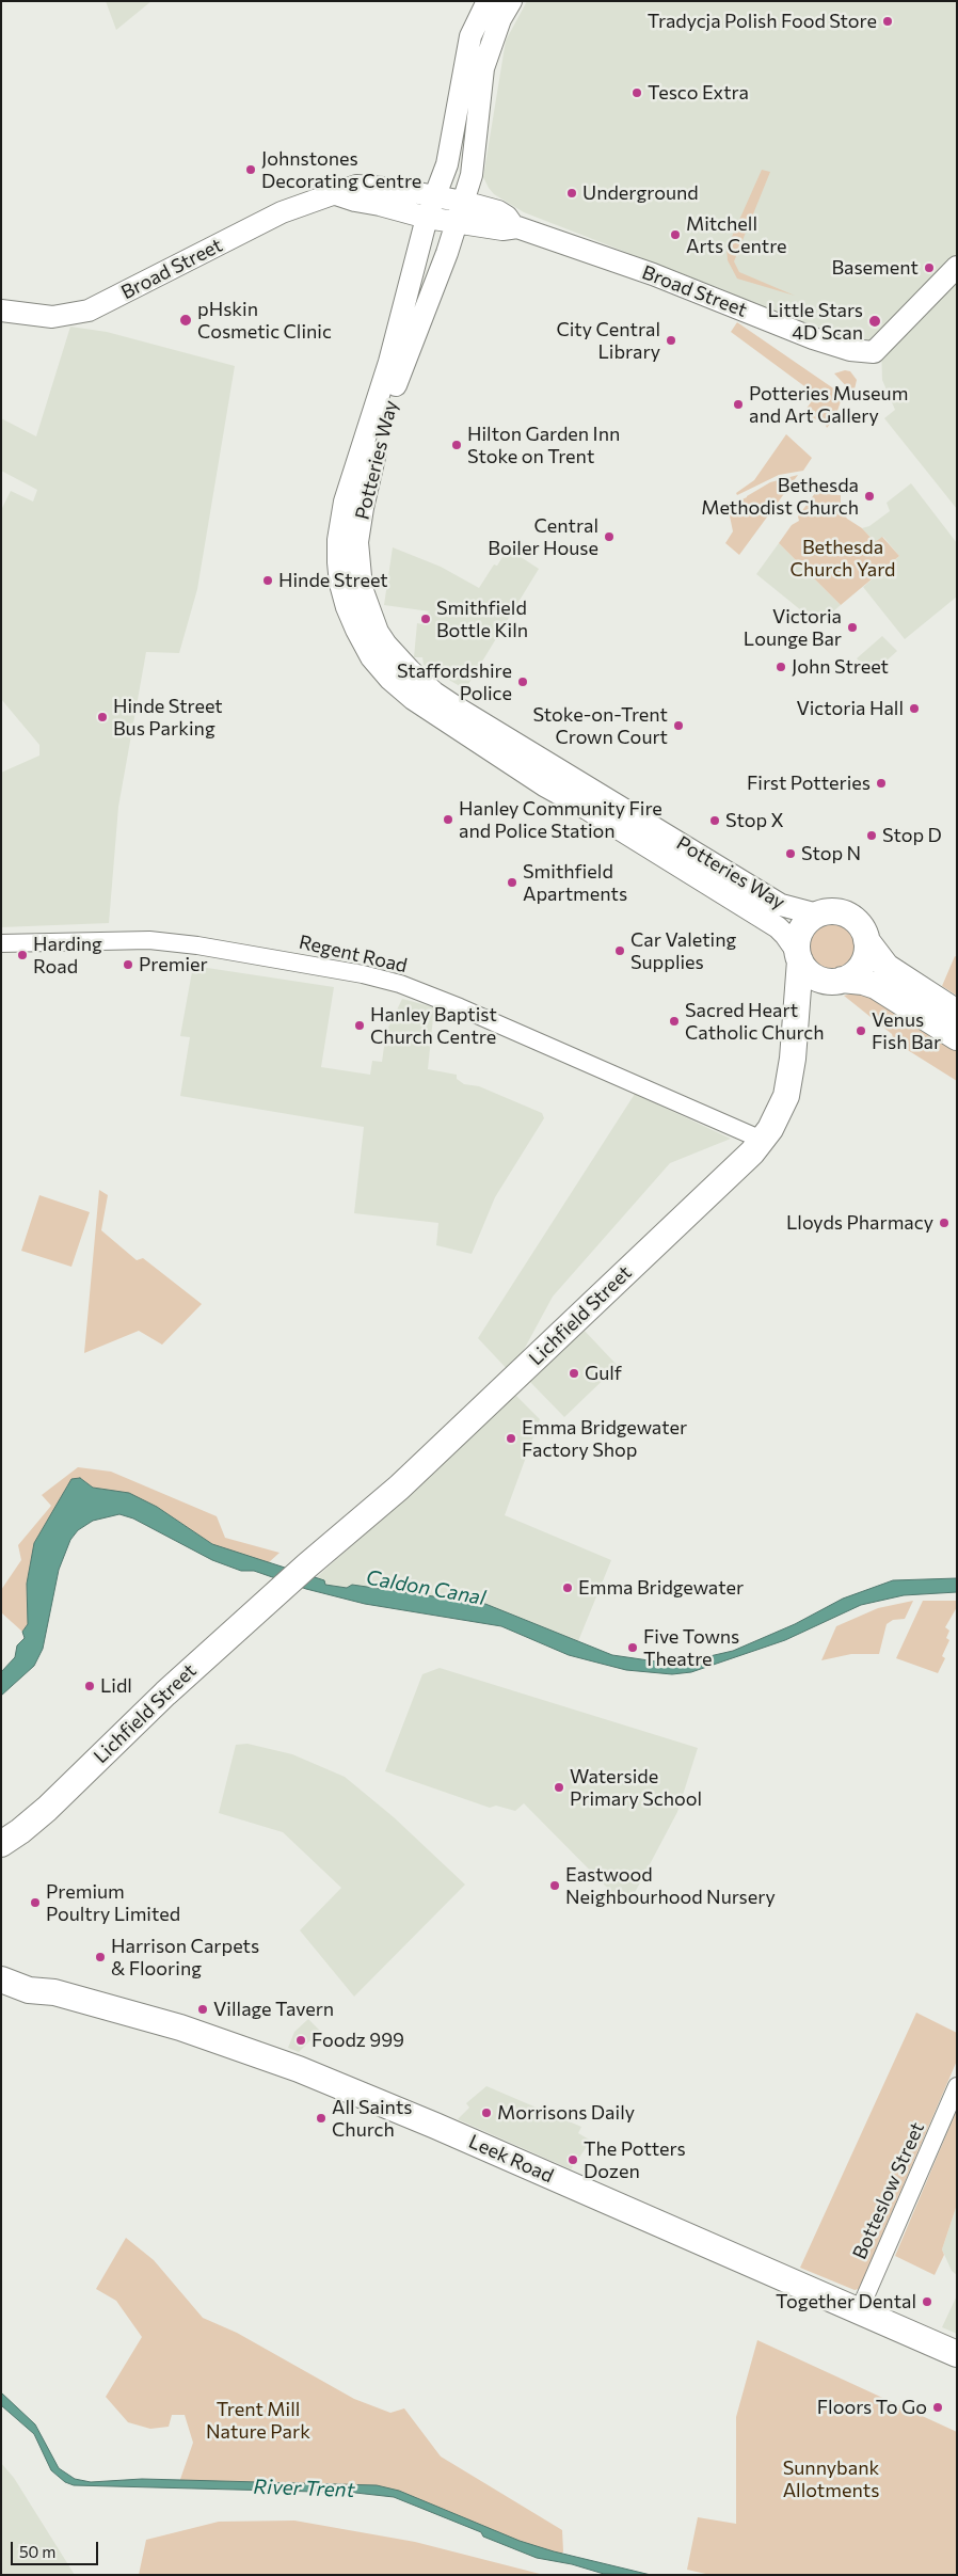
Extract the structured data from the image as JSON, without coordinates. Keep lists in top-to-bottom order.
{
  "streets": {
    "highway": ["Lichfield Street", "Leek Road"],
    "main road": ["Broad Street", "Potteries Way"],
    "street": ["Regent Road", "Botteslow Street"]
  },
  "crossings": [
    ["Broad Street", "Potteries Way"],
    ["Potteries Way", "Lichfield Street"],
    ["Regent Road", "Lichfield Street"],
    ["Leek Road", "Botteslow Street"]
  ],
  "water": ["Caldon Canal", "River Trent"],
  "parks": ["Bethesda Church Yard", "Trent Mill Nature Park", "Sunnybank Allotments"],
  "places": [
    "Tradycja Polish Food Store",
    "Tesco Extra",
    "Johnstones Decorating Centre",
    "Underground",
    "Mitchell Arts Centre",
    "Basement",
    "pHskin Cosmetic Clinic",
    "Little Stars 4D Scan",
    "City Central Library",
    "Potteries Museum and Art Gallery",
    "Hilton Garden Inn Stoke on Trent",
    "Bethesda Methodist Church",
    "Central Boiler House",
    "Hinde Street",
    "Smithfield Bottle Kiln",
    "Victoria Lounge Bar",
    "John Street",
    "Staffordshire Police",
    "Victoria Hall",
    "Hinde Street Bus Parking",
    "Stoke-on-Trent Crown Court",
    "First Potteries",
    "Hanley Community Fire and Police Station",
    "Stop X",
    "Stop D",
    "Stop N",
    "Smithfield Apartments",
    "Car Valeting Supplies",
    "Harding Road",
    "Premier",
    "Sacred Heart Catholic Church",
    "Hanley Baptist Church Centre",
    "Venus Fish Bar",
    "Lloyds Pharmacy",
    "Gulf",
    "Emma Bridgewater Factory Shop",
    "Emma Bridgewater",
    "Five Towns Theatre",
    "Lidl",
    "Waterside Primary School",
    "Eastwood Neighbourhood Nursery",
    "Premium Poultry Limited",
    "Harrison Carpets & Flooring",
    "Village Tavern",
    "Foodz 999",
    "Morrisons Daily",
    "All Saints Church",
    "The Potters Dozen",
    "Together Dental",
    "Floors To Go"
  ],
  "scale_bar": "50 m"
}
